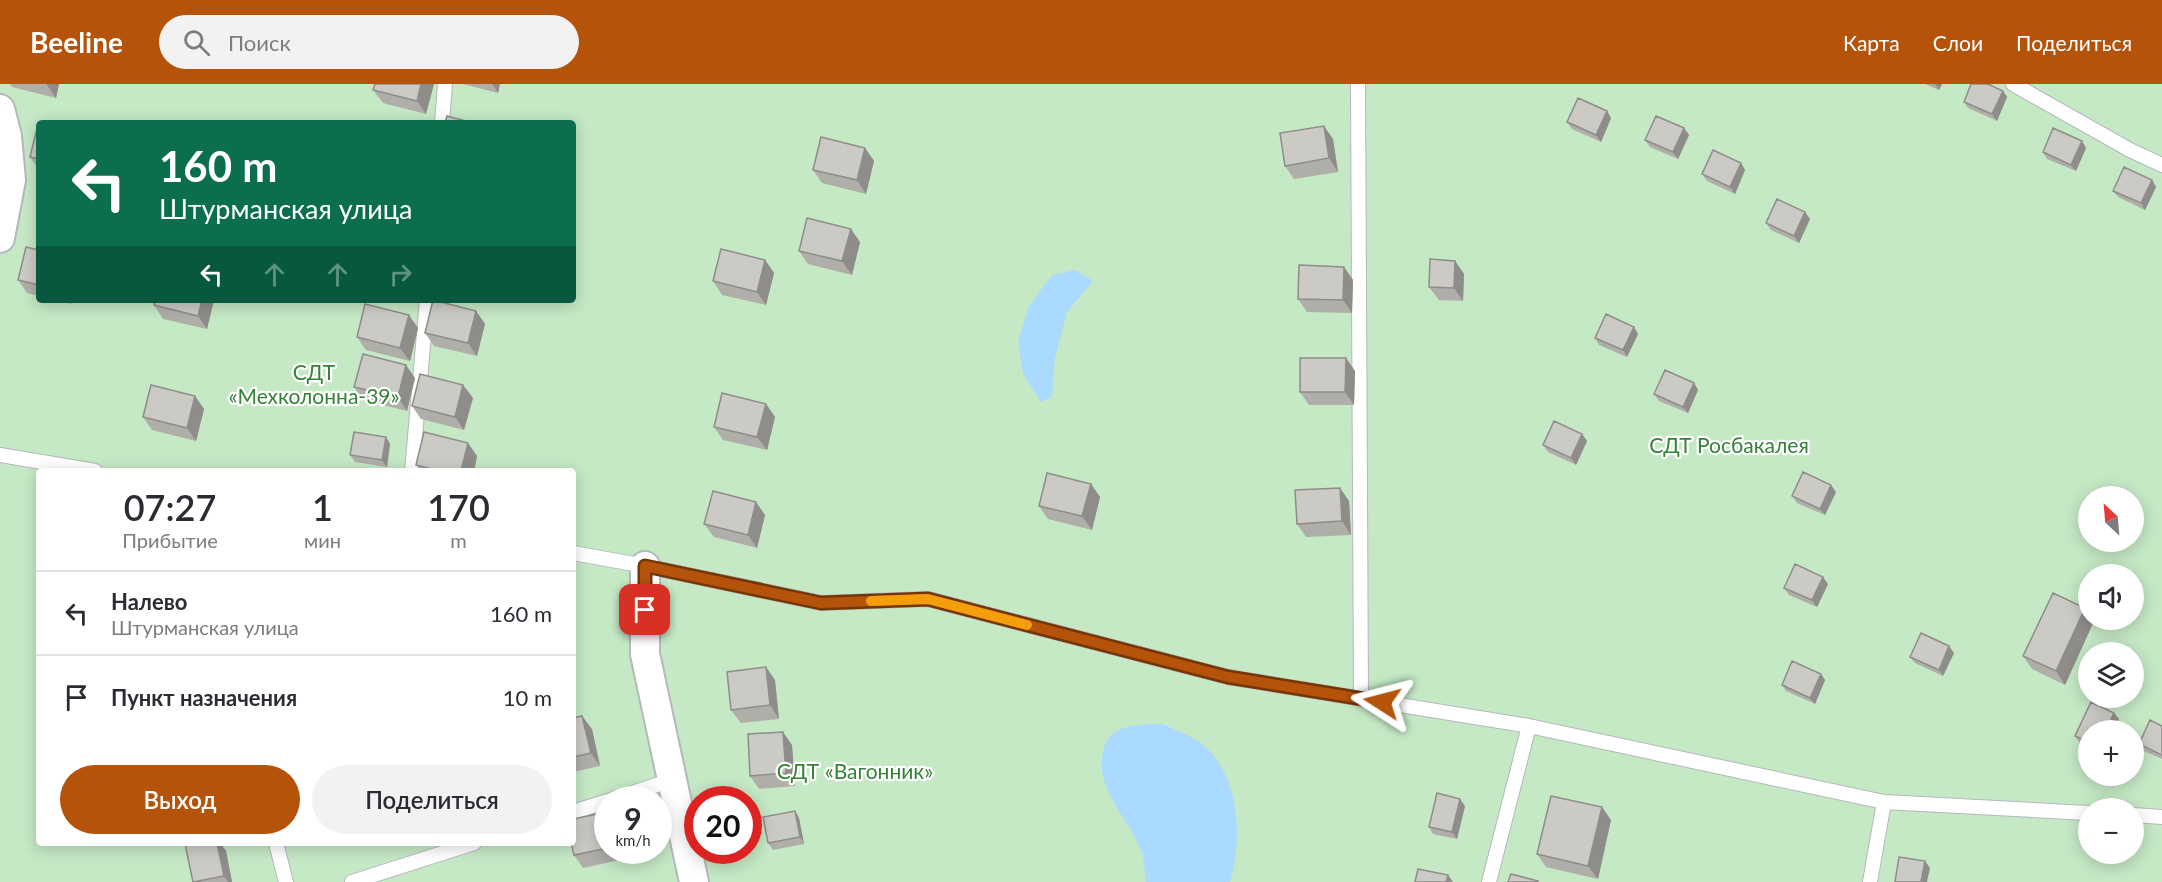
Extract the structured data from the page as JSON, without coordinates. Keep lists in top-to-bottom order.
{
  "parks": ["СДТ «Мехколонна-39»", "СДТ Росбакалея", "СДТ «Вагонник»"],
  "north": "top left",
  "page": {
    "header": "Beeline",
    "search": "Поиск",
    "nav": ["Карта", "Слои", "Поделиться"],
    "turn": ["160 m", "Штурманская улица"],
    "eta": [
      "07:27",
      "Прибытие",
      "1",
      "мин",
      "170",
      "m"
    ],
    "map_buttons": ["+", "−"],
    "list": [
      {
        "name": "Налево",
        "note": "Штурманская улица",
        "value": "160 m"
      },
      {
        "name": "Пункт назначения",
        "value": "10 m"
      }
    ],
    "buttons": ["Выход", "Поделиться"],
    "speed": "9 km/h",
    "limit": "20"
  }
}
